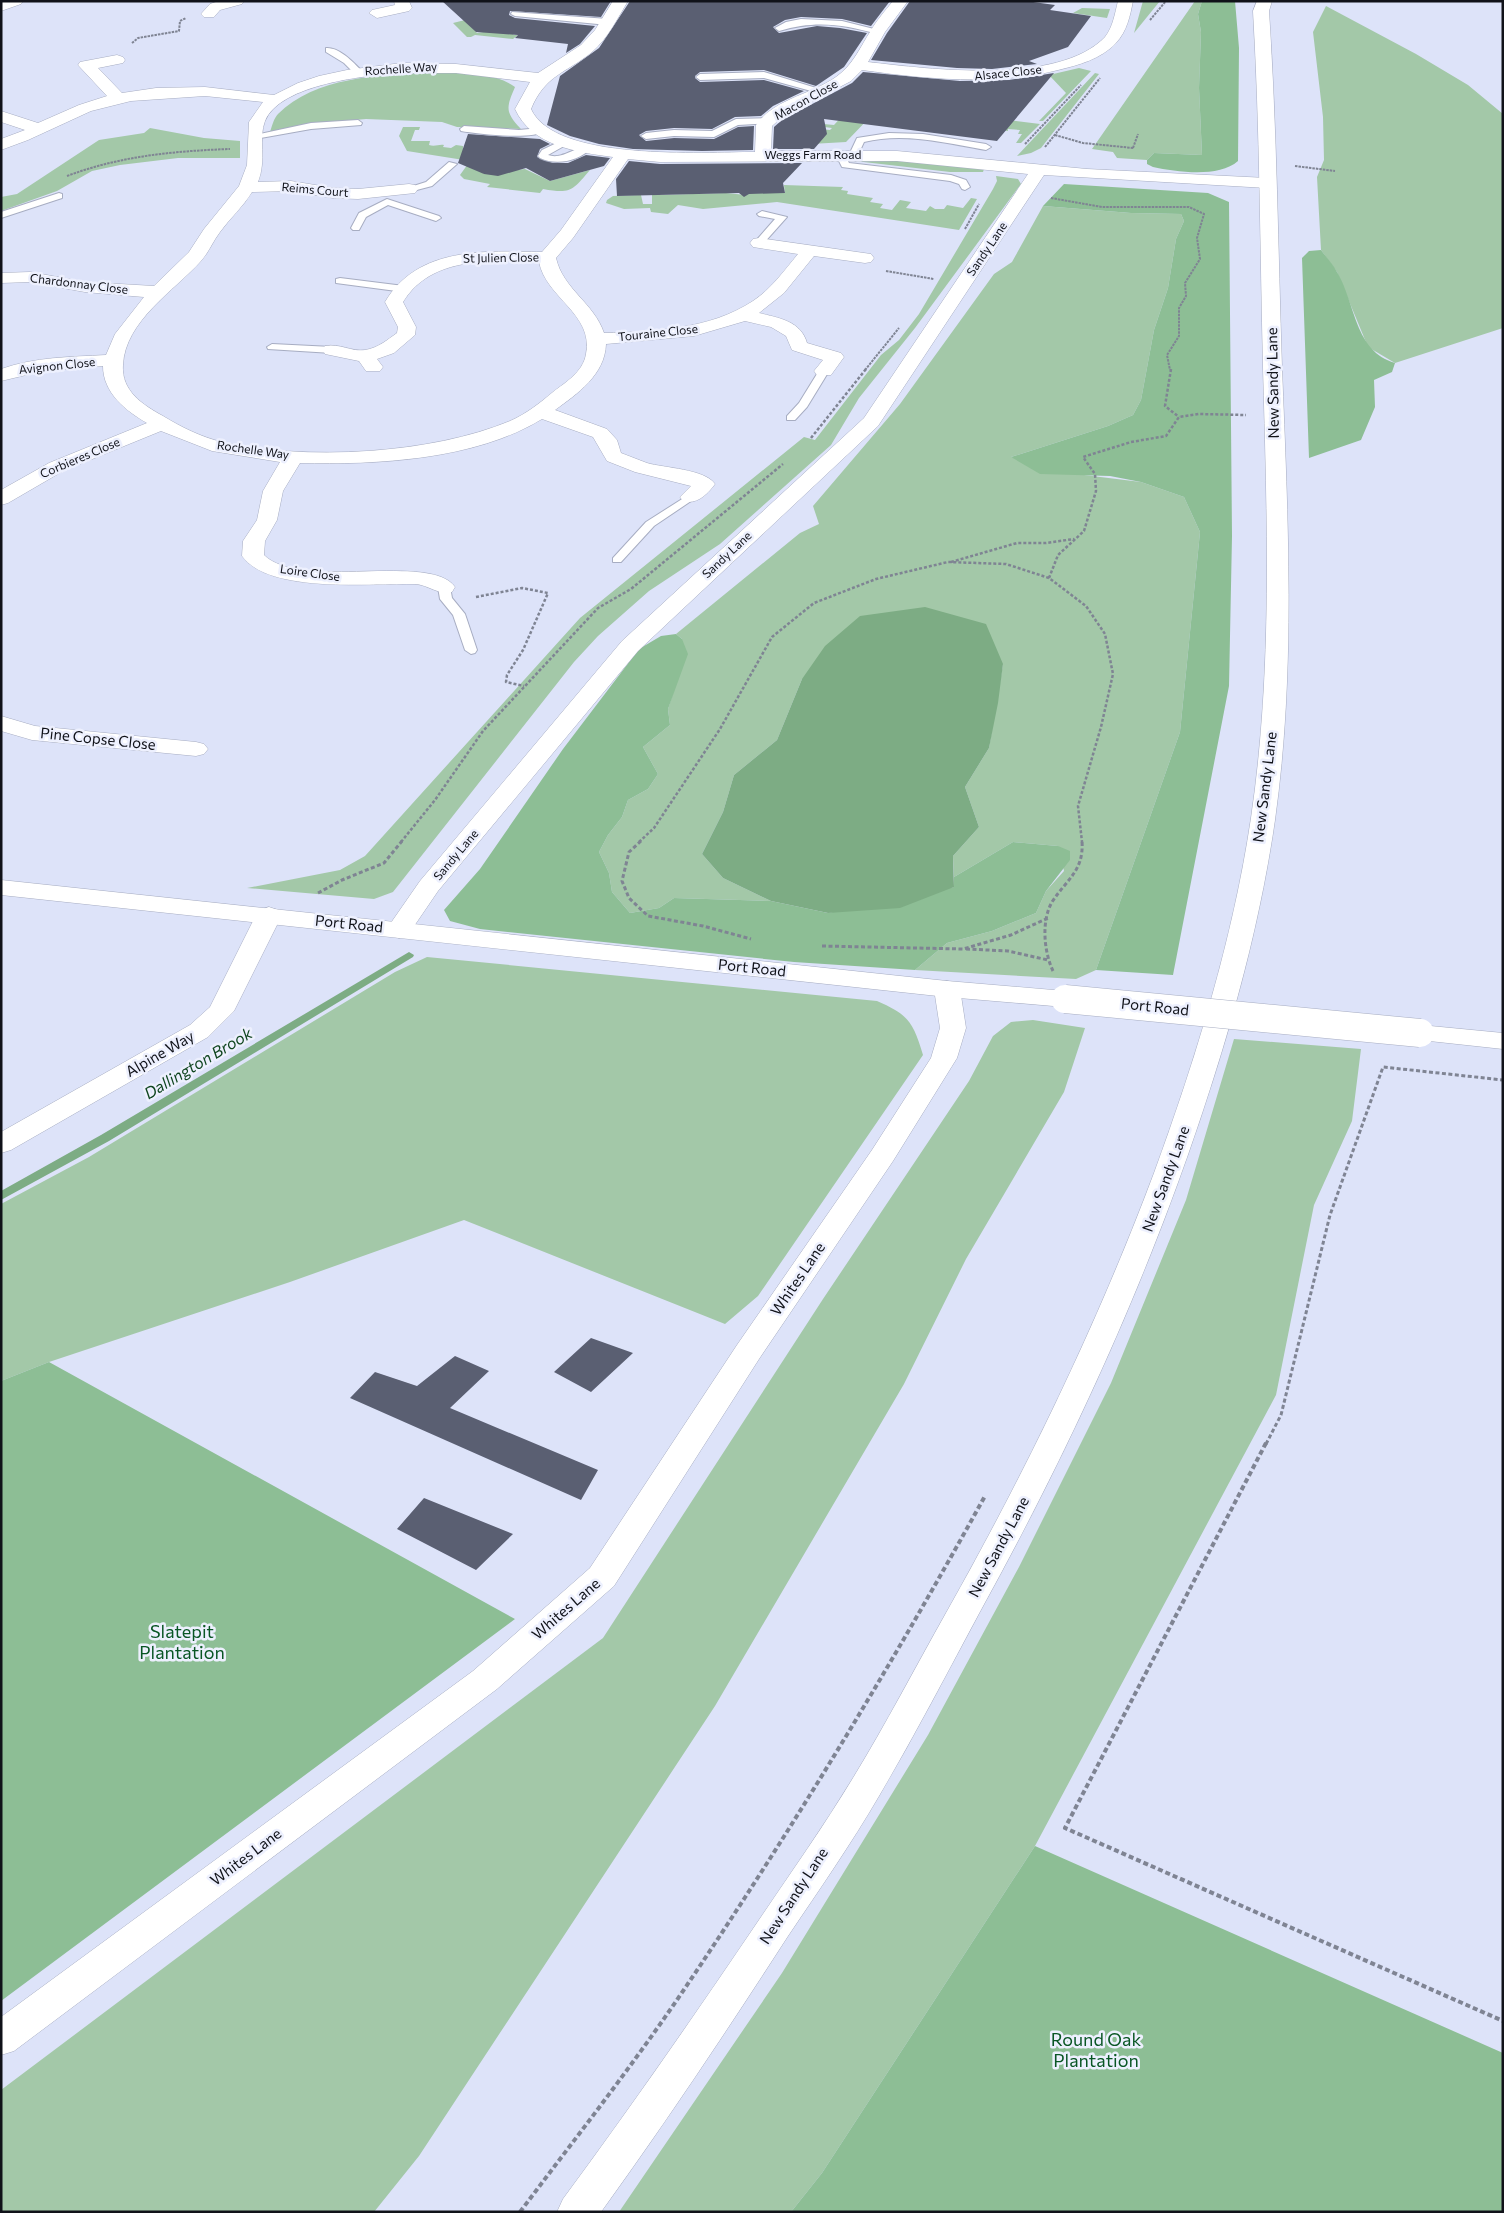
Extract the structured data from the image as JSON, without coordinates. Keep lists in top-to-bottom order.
{
  "streets": {
    "street": [
      "Rochelle Way",
      "Alsace Close",
      "Macon Close",
      "Weggs Farm Road",
      "Reims Court",
      "Sandy Lane",
      "St Julien Close",
      "Chardonnay Close",
      "Touraine Close",
      "Avignon Close",
      "New Sandy Lane",
      "Corbieres Close",
      "Loire Close",
      "Pine Copse Close",
      "Port Road",
      "Alpine Way",
      "Whites Lane"
    ]
  },
  "crossings": [
    ["Rochelle Way", "Reims Court"],
    ["Rochelle Way", "Chardonnay Close"],
    ["Rochelle Way", "Touraine Close"],
    ["Rochelle Way", "Avignon Close"],
    ["Rochelle Way", "Corbieres Close"],
    ["Rochelle Way", "Loire Close"],
    ["Alsace Close", "Macon Close"],
    ["Macon Close", "Weggs Farm Road"],
    ["Weggs Farm Road", "Sandy Lane"],
    ["Weggs Farm Road", "New Sandy Lane"],
    ["Sandy Lane", "Port Road"],
    ["Port Road", "Alpine Way"],
    ["Port Road", "Whites Lane"]
  ],
  "water": ["Dallington Brook"],
  "parks": ["Slatepit Plantation", "Round Oak Plantation"]
}
